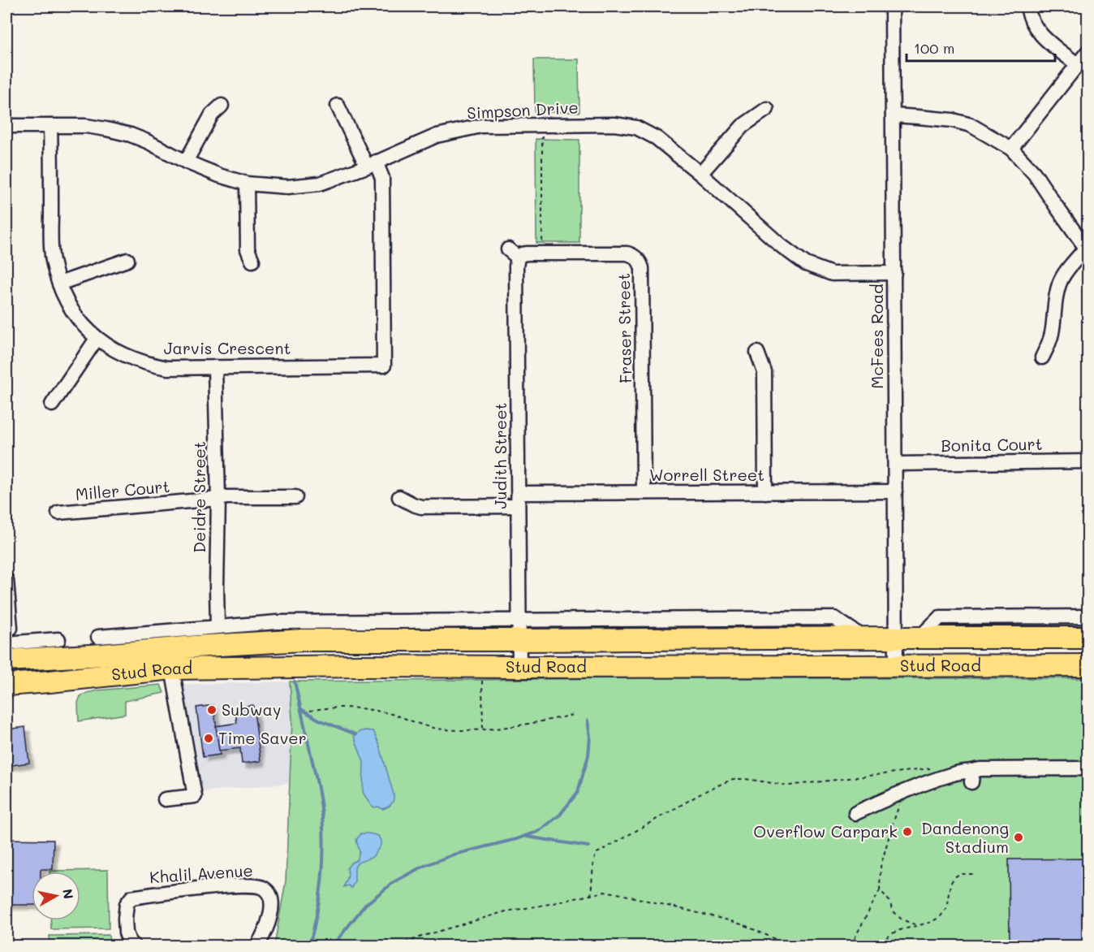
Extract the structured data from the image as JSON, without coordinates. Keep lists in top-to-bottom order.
{
  "streets": {
    "highway": ["Stud Road"],
    "street": [
      "Simpson Drive",
      "Fraser Street",
      "McFees Road",
      "Jarvis Crescent",
      "Bonita Court",
      "Judith Street",
      "Worrell Street",
      "Miller Court",
      "Deidre Street",
      "Khalil Avenue"
    ]
  },
  "crossings": [
    ["Simpson Drive", "McFees Road"],
    ["Simpson Drive", "Jarvis Crescent"],
    ["Fraser Street", "Judith Street"],
    ["Fraser Street", "Worrell Street"],
    ["McFees Road", "Bonita Court"],
    ["McFees Road", "Worrell Street"],
    ["McFees Road", "Stud Road"],
    ["Jarvis Crescent", "Deidre Street"],
    ["Judith Street", "Worrell Street"],
    ["Judith Street", "Stud Road"],
    ["Miller Court", "Deidre Street"],
    ["Deidre Street", "Stud Road"]
  ],
  "places": [
    "Subway",
    "Time Saver",
    "Overflow Carpark",
    "Dandenong Stadium"
  ],
  "scale_bar": "100 m",
  "north": "right"
}
